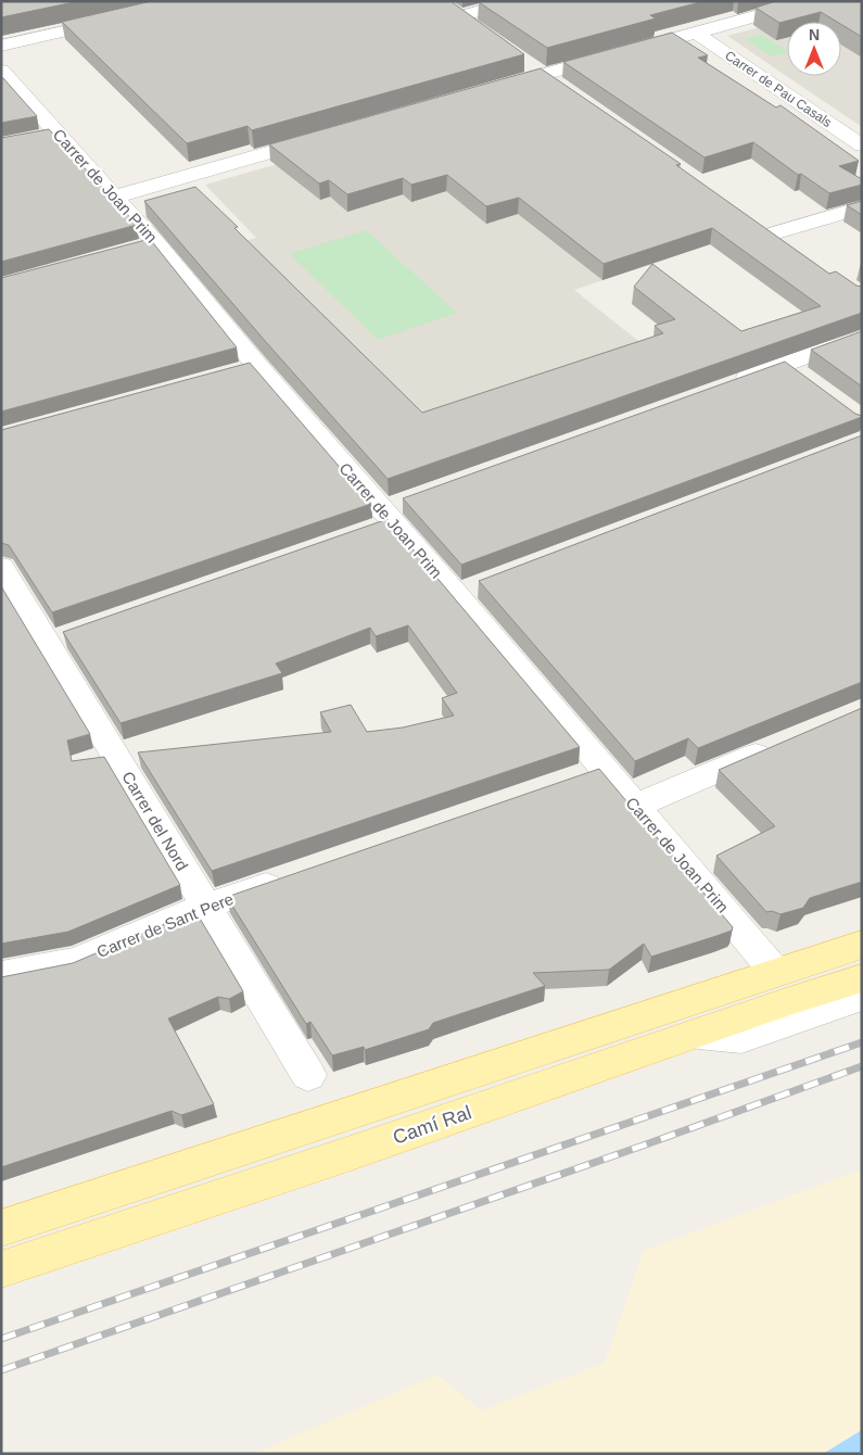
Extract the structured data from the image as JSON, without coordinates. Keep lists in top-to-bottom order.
{
  "streets": {
    "main road": ["Camí Ral"],
    "street": [
      "Carrer de Pau Casals",
      "Carrer de Joan Prim",
      "Carrer del Nord",
      "Carrer de Sant Pere"
    ]
  },
  "crossings": [
    ["Carrer del Nord", "Carrer de Sant Pere"]
  ],
  "north": "top"
}
